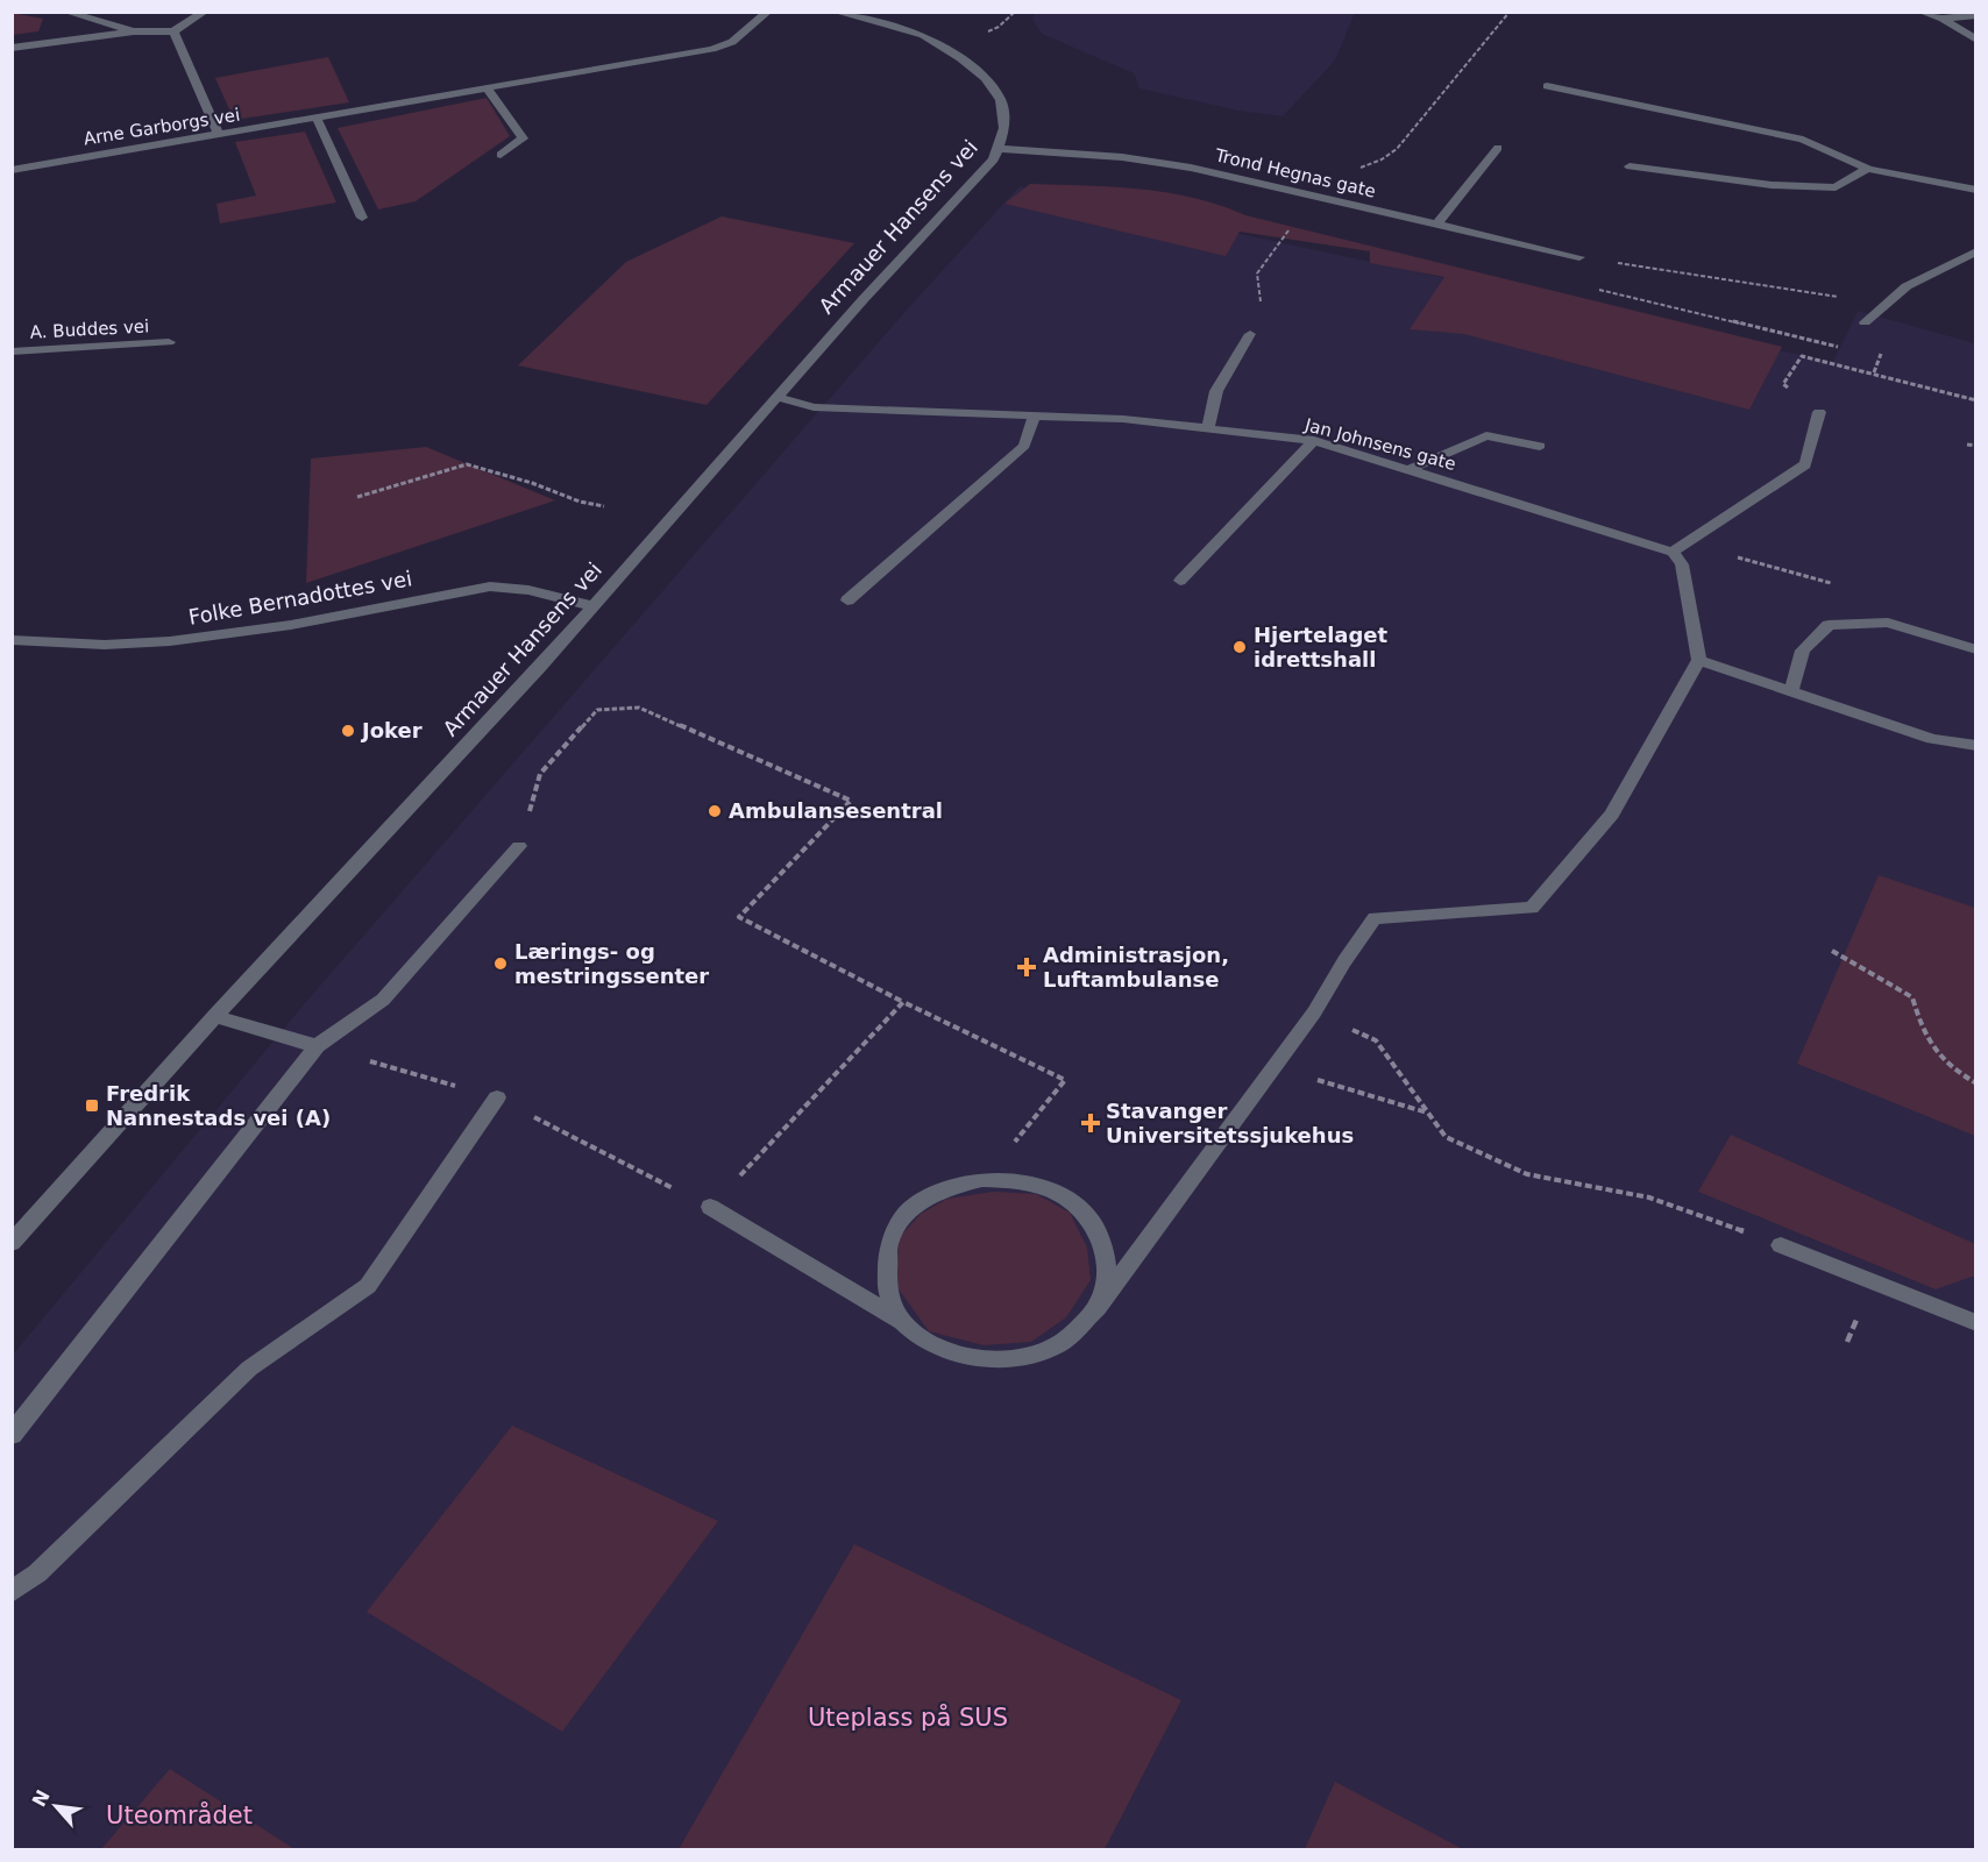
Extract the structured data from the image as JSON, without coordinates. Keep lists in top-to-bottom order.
{
  "streets": {
    "street": [
      "Arne Garborgs vei",
      "Trond Hegnas gate",
      "Armauer Hansens vei",
      "A. Buddes vei",
      "Jan Johnsens gate",
      "Folke Bernadottes vei"
    ]
  },
  "crossings": [
    ["Trond Hegnas gate", "Armauer Hansens vei"],
    ["Armauer Hansens vei", "Jan Johnsens gate"],
    ["Armauer Hansens vei", "Folke Bernadottes vei"]
  ],
  "parks": ["Uteplass på SUS", "Uteområdet"],
  "places": {
    "other": [
      "Hjertelaget idrettshall",
      "Joker",
      "Ambulansesentral",
      "Lærings- og mestringssenter"
    ],
    "health": ["Administrasjon, Luftambulanse", "Stavanger Universitetssjukehus"],
    "transit": ["Fredrik Nannestads vei (A)"]
  },
  "north": "top left"
}
